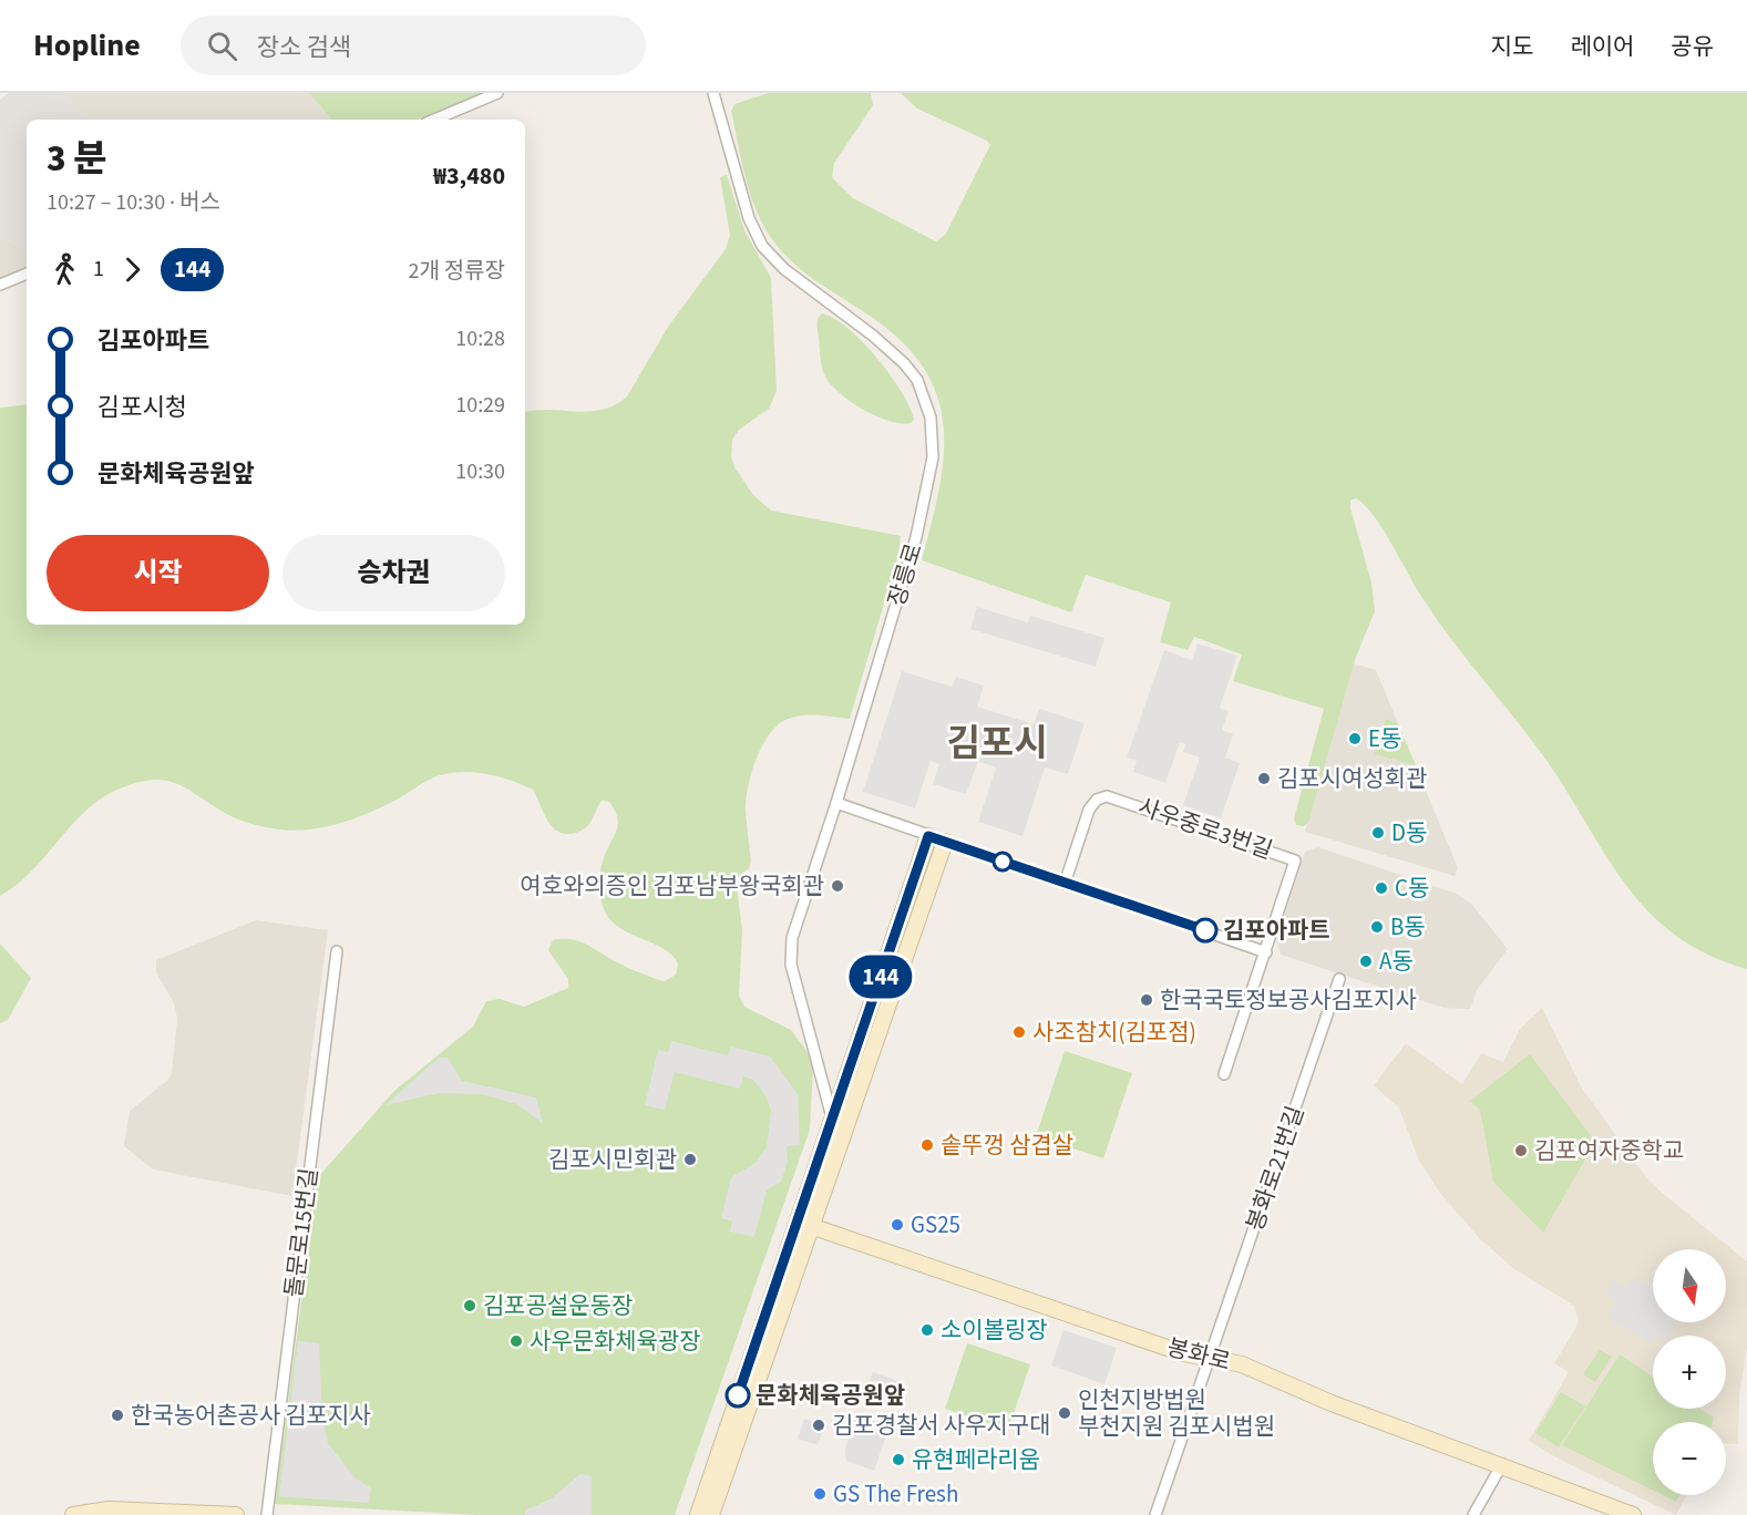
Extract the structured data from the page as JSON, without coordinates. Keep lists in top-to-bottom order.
{
  "streets": {
    "street": [
      "장릉로",
      "사우중로3번길",
      "봉화로21번길",
      "돌문로15번길",
      "봉화로"
    ]
  },
  "crossings": [
    ["봉화로21번길", "봉화로"]
  ],
  "districts": ["김포시"],
  "places": [
    "E동",
    "김포시여성회관",
    "D동",
    "여호와의증인 김포남부왕국회관",
    "C동",
    "B동",
    "김포아파트",
    "A동",
    "한국국토정보공사김포지사",
    "사조참치(김포점)",
    "솥뚜껑 삼겹살",
    "김포여자중학교",
    "김포시민회관",
    "GS25",
    "김포공설운동장",
    "소이볼링장",
    "사우문화체육광장",
    "문화체육공원앞",
    "인천지방법원 부천지원 김포시법원",
    "한국농어촌공사 김포지사",
    "김포경찰서 사우지구대",
    "유현페라리움",
    "GS The Fresh"
  ],
  "lines": ["bus line 144"],
  "north": "bottom",
  "page": {
    "header": "Hopline",
    "search": "장소 검색",
    "nav": ["지도", "레이어", "공유"],
    "on_map": "144",
    "heading": ["3 분", "10:27 – 10:30 · 버스", "₩3,480"],
    "legs": ["1", "144", "2개 정류장"],
    "list": [
      {
        "name": "김포아파트",
        "value": "10:28"
      },
      {
        "name": "김포시청",
        "value": "10:29"
      },
      {
        "name": "문화체육공원앞",
        "value": "10:30"
      }
    ],
    "buttons": ["시작", "승차권"],
    "map_buttons": ["+", "−"]
  }
}
